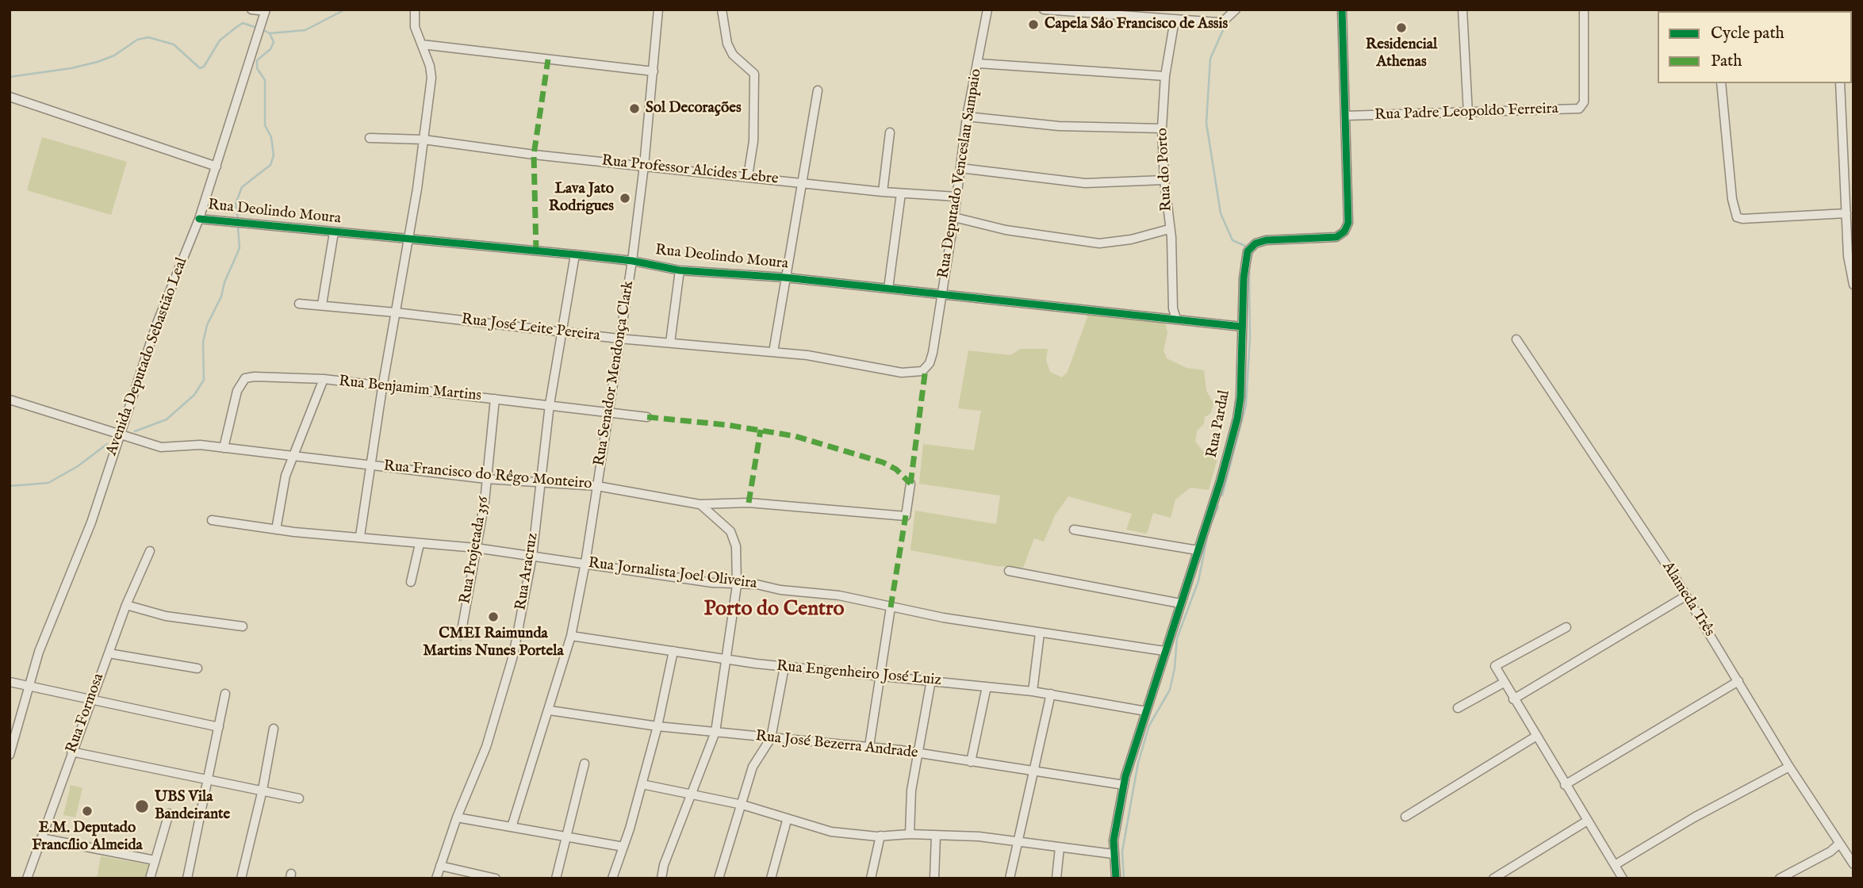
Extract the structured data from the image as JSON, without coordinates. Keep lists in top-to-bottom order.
{
  "streets": {
    "street": [
      "Rua Padre Leopoldo Ferreira",
      "Rua do Porto",
      "Rua Professor Alcides Lebre",
      "Rua Deputado Venceslau Sampaio",
      "Rua Deolindo Moura",
      "Rua José Leite Pereira",
      "Avenida Deputado Sebastião Leal",
      "Rua Senador Mendonça Clark",
      "Rua Benjamim Martins",
      "Rua Pardal",
      "Rua Francisco do Rêgo Monteiro",
      "Rua Projetada 356",
      "Rua Aracruz",
      "Rua Jornalista Joel Oliveira",
      "Alameda Três",
      "Rua Engenheiro José Luiz",
      "Rua Formosa",
      "Rua José Bezerra Andrade"
    ]
  },
  "crossings": [
    ["Rua Padre Leopoldo Ferreira", "Rua Pardal"],
    ["Rua do Porto", "Rua Deolindo Moura"],
    ["Rua Professor Alcides Lebre", "Rua Deputado Venceslau Sampaio"],
    ["Rua Professor Alcides Lebre", "Rua Senador Mendonça Clark"],
    ["Rua Deputado Venceslau Sampaio", "Rua Deolindo Moura"],
    ["Rua Deputado Venceslau Sampaio", "Rua José Leite Pereira"],
    ["Rua Deolindo Moura", "Avenida Deputado Sebastião Leal"],
    ["Rua Deolindo Moura", "Rua Senador Mendonça Clark"],
    ["Rua Deolindo Moura", "Rua Pardal"],
    ["Rua Deolindo Moura", "Rua Aracruz"],
    ["Rua José Leite Pereira", "Rua Senador Mendonça Clark"],
    ["Rua José Leite Pereira", "Rua Aracruz"],
    ["Avenida Deputado Sebastião Leal", "Rua Francisco do Rêgo Monteiro"],
    ["Rua Senador Mendonça Clark", "Rua Benjamim Martins"],
    ["Rua Senador Mendonça Clark", "Rua Francisco do Rêgo Monteiro"],
    ["Rua Senador Mendonça Clark", "Rua Jornalista Joel Oliveira"],
    ["Rua Senador Mendonça Clark", "Rua Engenheiro José Luiz"],
    ["Rua Senador Mendonça Clark", "Rua José Bezerra Andrade"],
    ["Rua Benjamim Martins", "Rua Francisco do Rêgo Monteiro"],
    ["Rua Benjamim Martins", "Rua Projetada 356"],
    ["Rua Benjamim Martins", "Rua Aracruz"],
    ["Rua Pardal", "Rua Jornalista Joel Oliveira"],
    ["Rua Pardal", "Rua Engenheiro José Luiz"],
    ["Rua Pardal", "Rua José Bezerra Andrade"],
    ["Rua Francisco do Rêgo Monteiro", "Rua Projetada 356"],
    ["Rua Francisco do Rêgo Monteiro", "Rua Aracruz"],
    ["Rua Projetada 356", "Rua Jornalista Joel Oliveira"],
    ["Rua Aracruz", "Rua Jornalista Joel Oliveira"]
  ],
  "districts": ["Porto do Centro"],
  "places": [
    "Capela Sâo Francisco de Assis",
    "Residencial Athenas",
    "Sol Decorações",
    "Lava Jato Rodrigues",
    "CMEI Raimunda Martins Nunes Portela",
    "UBS Vila Bandeirante",
    "E.M. Deputado Francílio Almeida"
  ],
  "legend": ["Cycle path", "Path"]
}
